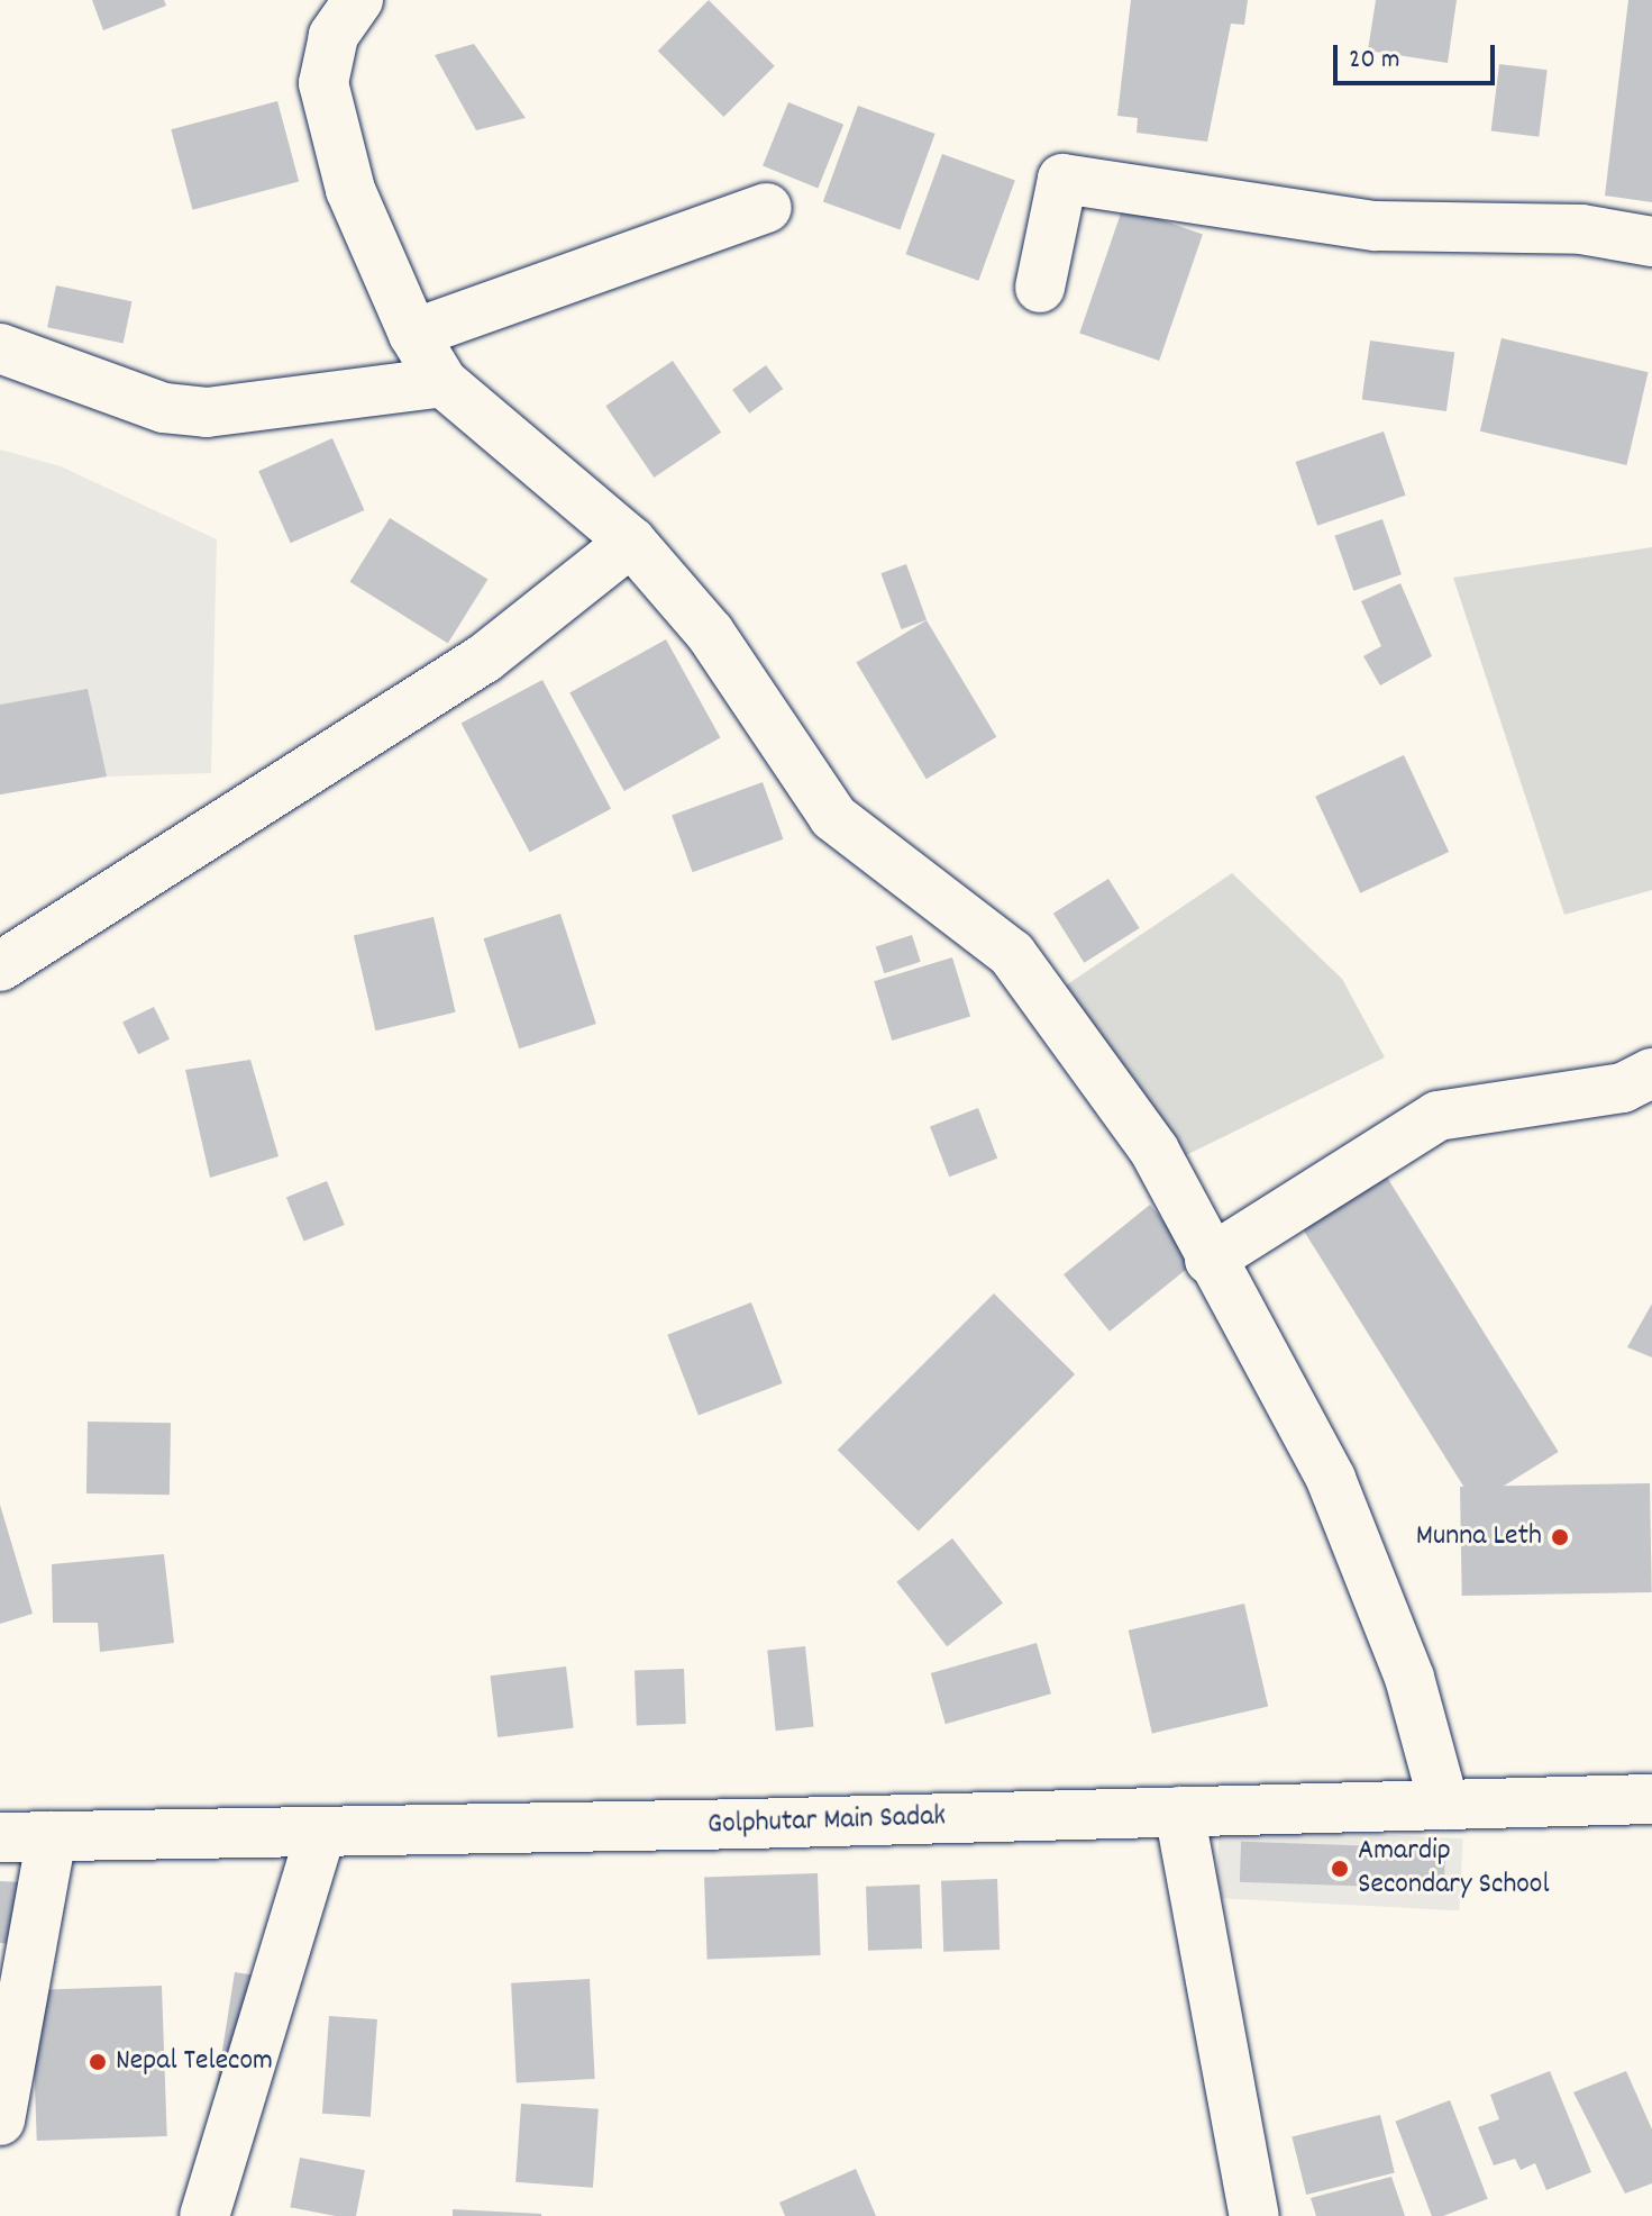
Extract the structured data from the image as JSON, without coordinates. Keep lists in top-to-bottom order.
{
  "streets": {
    "street": ["Golphutar Main Sadak"]
  },
  "places": ["Munna Leth", "Amardip Secondary School", "Nepal Telecom"],
  "scale_bar": "20 m"
}
